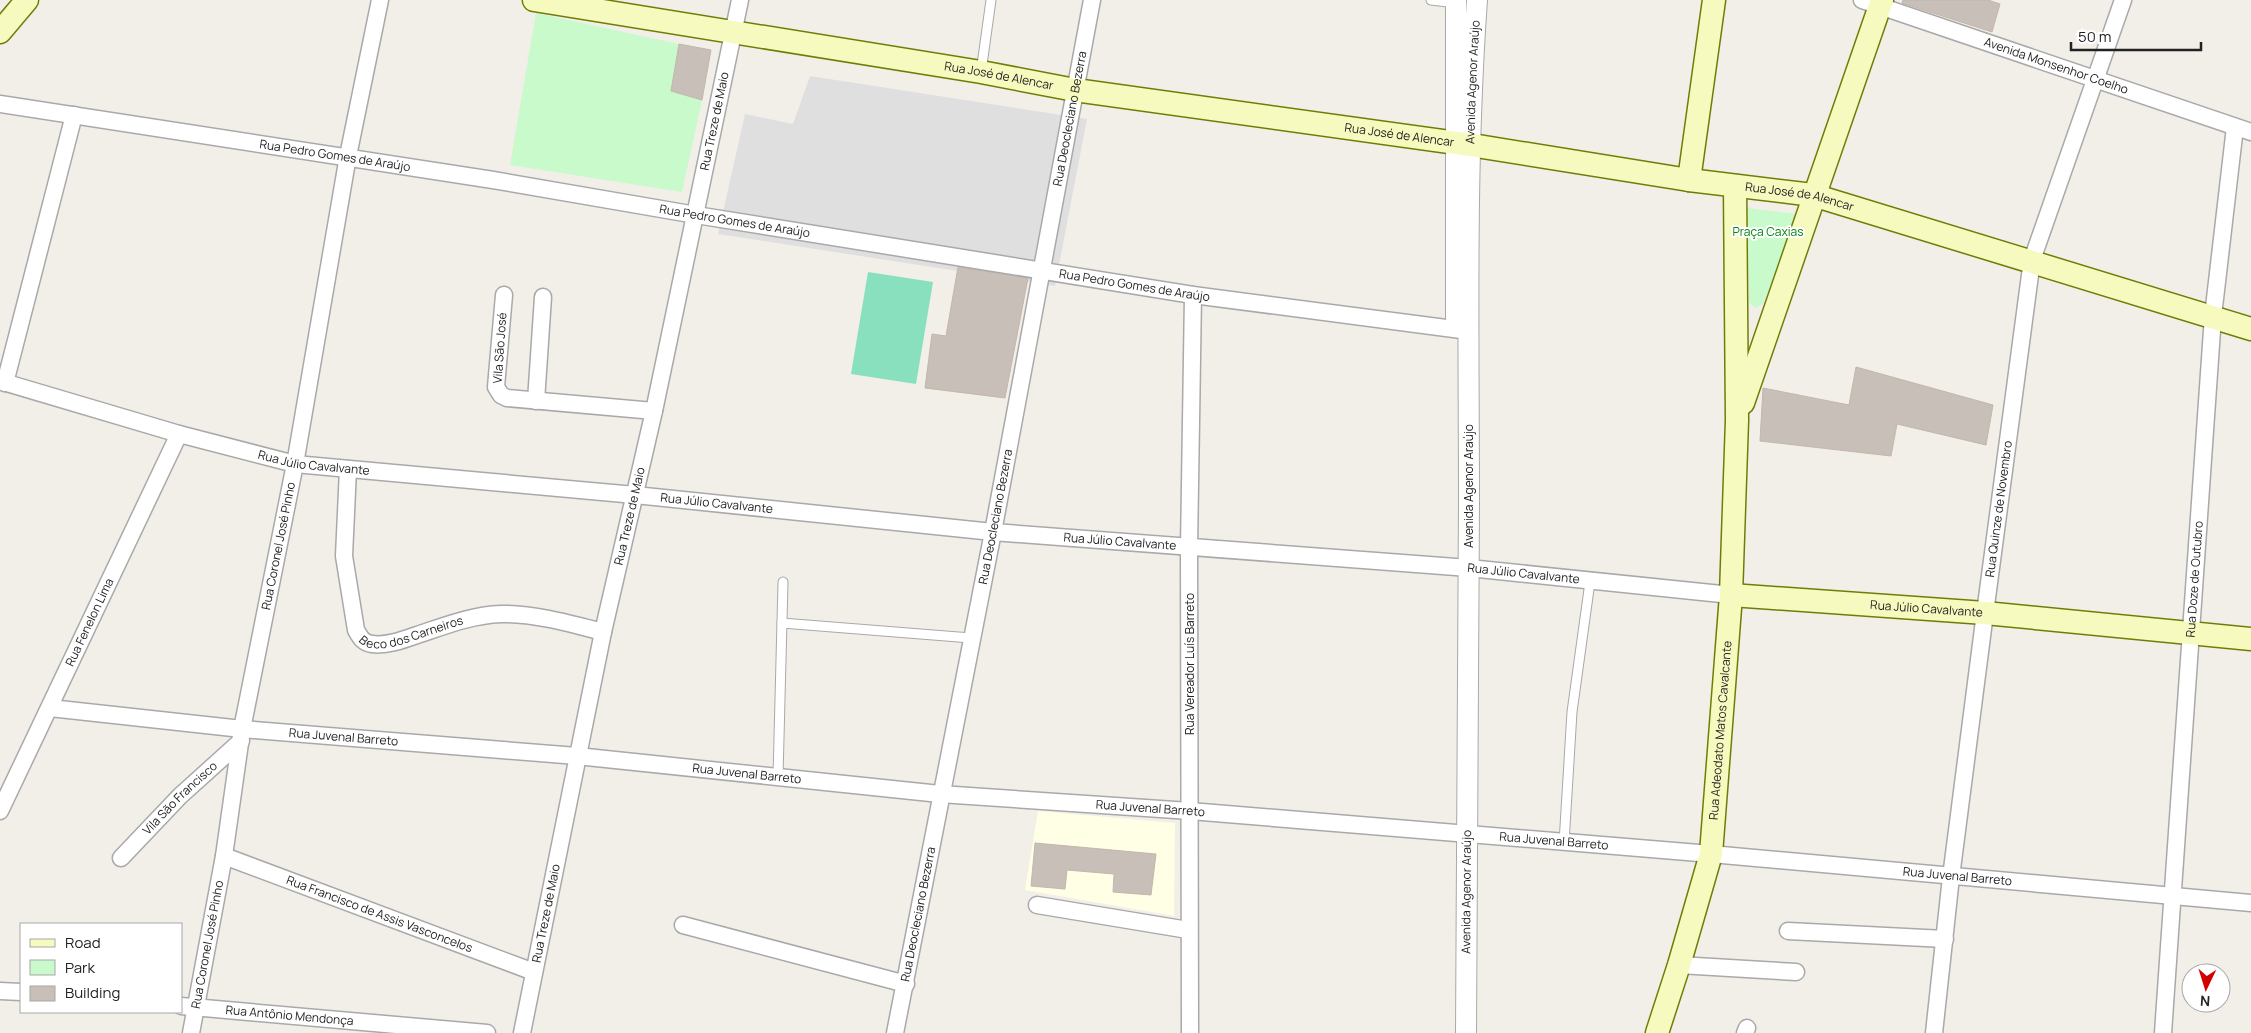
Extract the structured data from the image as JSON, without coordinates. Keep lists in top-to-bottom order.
{
  "streets": {
    "main road": ["Rua José de Alencar", "Rua Júlio Cavalvante", "Rua Adeodato Matos Cavalcante"],
    "street": [
      "Avenida Monsenhor Coelho",
      "Avenida Agenor Araújo",
      "Rua Deocleciano Bezerra",
      "Rua Treze de Maio",
      "Rua Pedro Gomes de Araújo",
      "Vila São José",
      "Rua Quinze de Novembro",
      "Rua Coronel José Pinho",
      "Rua Doze de Outubro",
      "Rua Fenelon Lima",
      "Beco dos Carneiros",
      "Rua Vereador Luís Barreto",
      "Rua Juvenal Barreto",
      "Vila São Francisco",
      "Rua Francisco de Assis Vasconcelos",
      "Rua Antônio Mendonça"
    ]
  },
  "crossings": [
    ["Avenida Monsenhor Coelho", "Rua Quinze de Novembro"],
    ["Avenida Monsenhor Coelho", "Rua Doze de Outubro"],
    ["Avenida Monsenhor Coelho", "Rua Adeodato Matos Cavalcante"],
    ["Rua José de Alencar", "Avenida Agenor Araújo"],
    ["Rua José de Alencar", "Rua Deocleciano Bezerra"],
    ["Rua José de Alencar", "Rua Treze de Maio"],
    ["Rua José de Alencar", "Rua Quinze de Novembro"],
    ["Rua José de Alencar", "Rua Doze de Outubro"],
    ["Rua José de Alencar", "Rua Adeodato Matos Cavalcante"],
    ["Avenida Agenor Araújo", "Rua Pedro Gomes de Araújo"],
    ["Avenida Agenor Araújo", "Rua Júlio Cavalvante"],
    ["Avenida Agenor Araújo", "Rua Juvenal Barreto"],
    ["Rua Deocleciano Bezerra", "Rua Pedro Gomes de Araújo"],
    ["Rua Deocleciano Bezerra", "Rua Júlio Cavalvante"],
    ["Rua Deocleciano Bezerra", "Rua Juvenal Barreto"],
    ["Rua Treze de Maio", "Rua Pedro Gomes de Araújo"],
    ["Rua Treze de Maio", "Vila São José"],
    ["Rua Treze de Maio", "Rua Júlio Cavalvante"],
    ["Rua Treze de Maio", "Beco dos Carneiros"],
    ["Rua Treze de Maio", "Rua Juvenal Barreto"],
    ["Rua Treze de Maio", "Rua Francisco de Assis Vasconcelos"],
    ["Rua Pedro Gomes de Araújo", "Rua Coronel José Pinho"],
    ["Rua Pedro Gomes de Araújo", "Rua Vereador Luís Barreto"],
    ["Rua Júlio Cavalvante", "Rua Quinze de Novembro"],
    ["Rua Júlio Cavalvante", "Rua Coronel José Pinho"],
    ["Rua Júlio Cavalvante", "Rua Doze de Outubro"],
    ["Rua Júlio Cavalvante", "Rua Fenelon Lima"],
    ["Rua Júlio Cavalvante", "Beco dos Carneiros"],
    ["Rua Júlio Cavalvante", "Rua Vereador Luís Barreto"],
    ["Rua Júlio Cavalvante", "Rua Adeodato Matos Cavalcante"],
    ["Rua Quinze de Novembro", "Rua Juvenal Barreto"],
    ["Rua Coronel José Pinho", "Rua Juvenal Barreto"],
    ["Rua Coronel José Pinho", "Vila São Francisco"],
    ["Rua Coronel José Pinho", "Rua Francisco de Assis Vasconcelos"],
    ["Rua Coronel José Pinho", "Rua Antônio Mendonça"],
    ["Rua Doze de Outubro", "Rua Juvenal Barreto"],
    ["Rua Fenelon Lima", "Rua Juvenal Barreto"],
    ["Rua Vereador Luís Barreto", "Rua Juvenal Barreto"],
    ["Rua Adeodato Matos Cavalcante", "Rua Juvenal Barreto"],
    ["Rua Juvenal Barreto", "Vila São Francisco"]
  ],
  "parks": ["Praça Caxias"],
  "legend": ["Road", "Park", "Building"],
  "scale_bar": "50 m",
  "north": "bottom"
}
